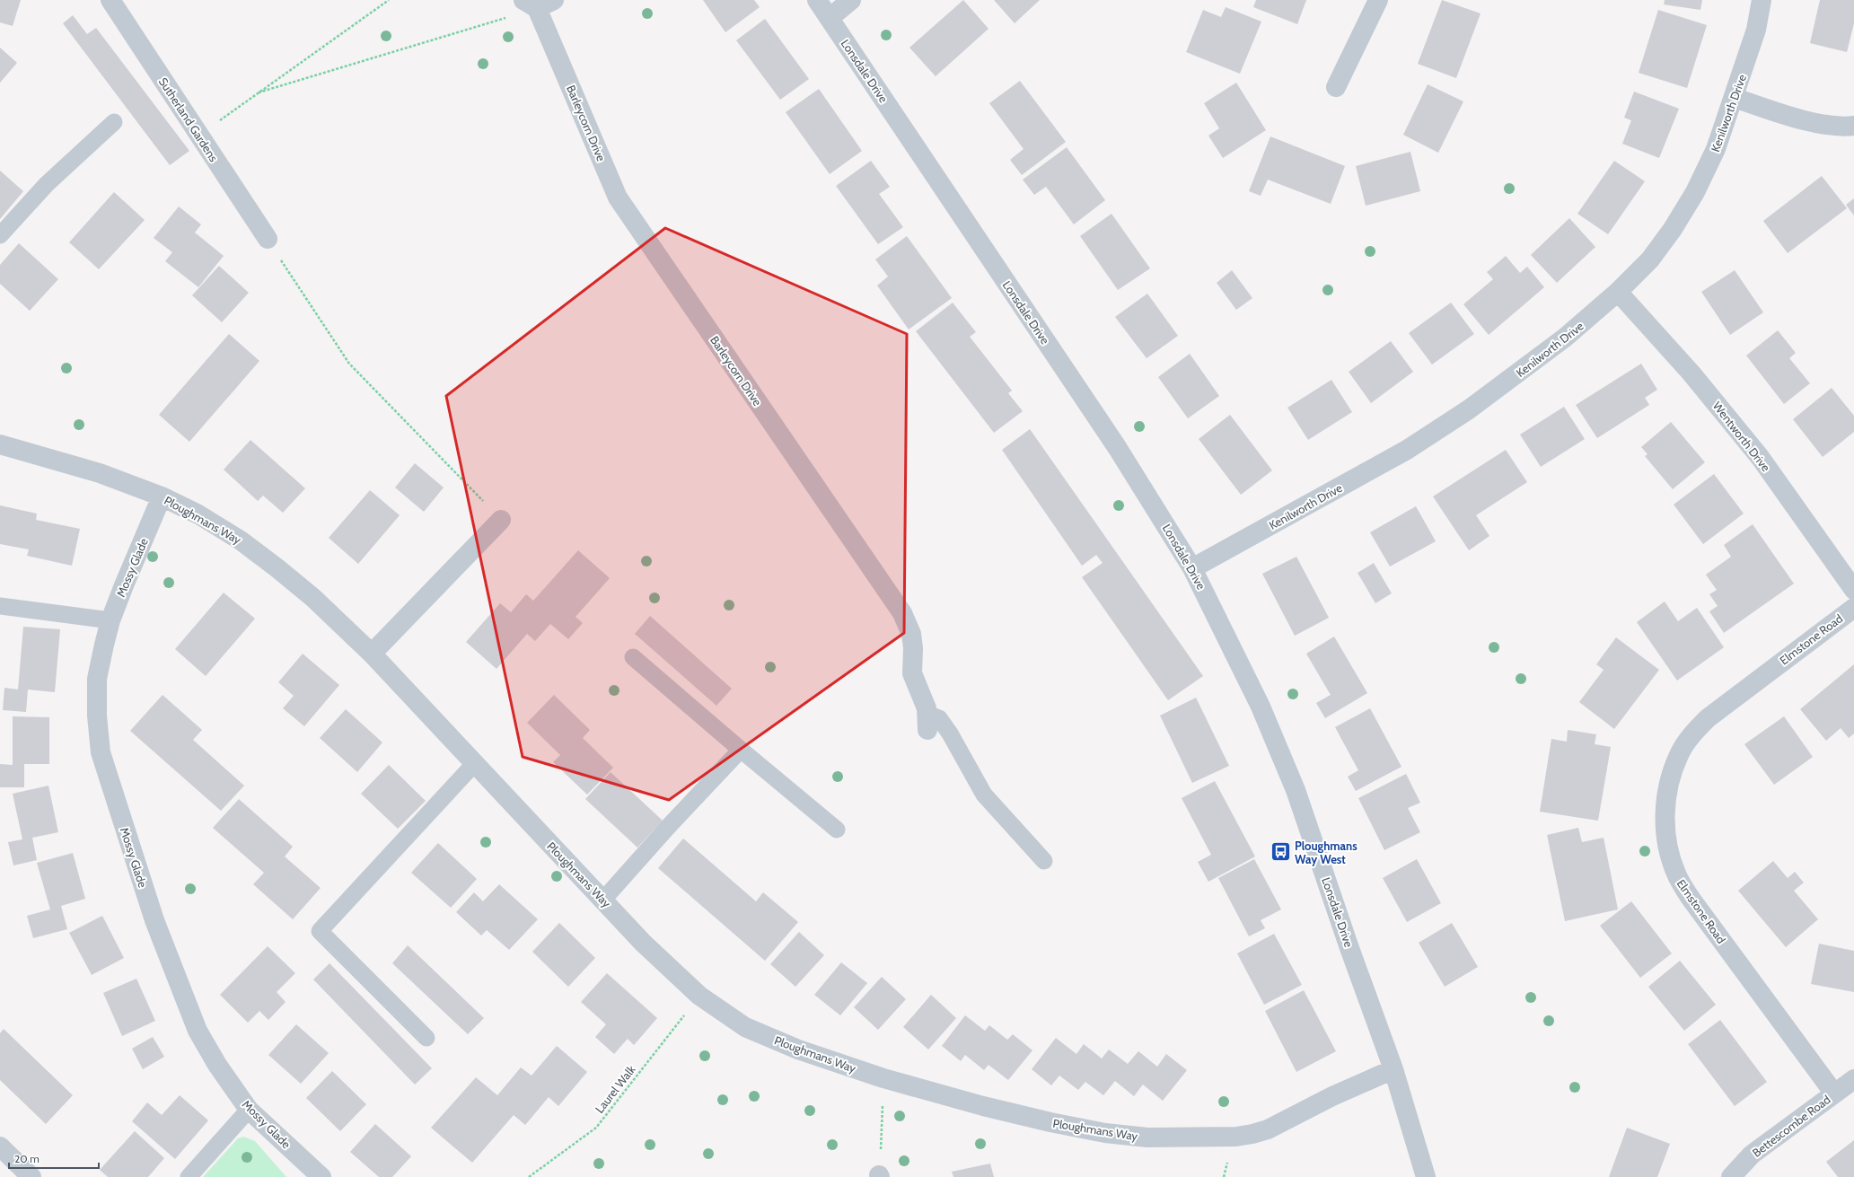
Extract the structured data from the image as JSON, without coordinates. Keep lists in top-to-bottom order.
{
  "streets": {
    "street": [
      "Lonsdale Drive",
      "Kenilworth Drive",
      "Sutherland Gardens",
      "Barleycorn Drive",
      "Wentworth Drive",
      "Ploughmans Way",
      "Mossy Glade",
      "Elmstone Road",
      "Bettescombe Road"
    ],
    "path": ["Laurel Walk"]
  },
  "crossings": [
    ["Lonsdale Drive", "Kenilworth Drive"],
    ["Lonsdale Drive", "Ploughmans Way"],
    ["Kenilworth Drive", "Wentworth Drive"],
    ["Ploughmans Way", "Mossy Glade"],
    ["Ploughmans Way", "Laurel Walk"],
    ["Elmstone Road", "Bettescombe Road"]
  ],
  "places": {
    "bus stop": ["Ploughmans Way West"]
  },
  "scale_bar": "20 m"
}
